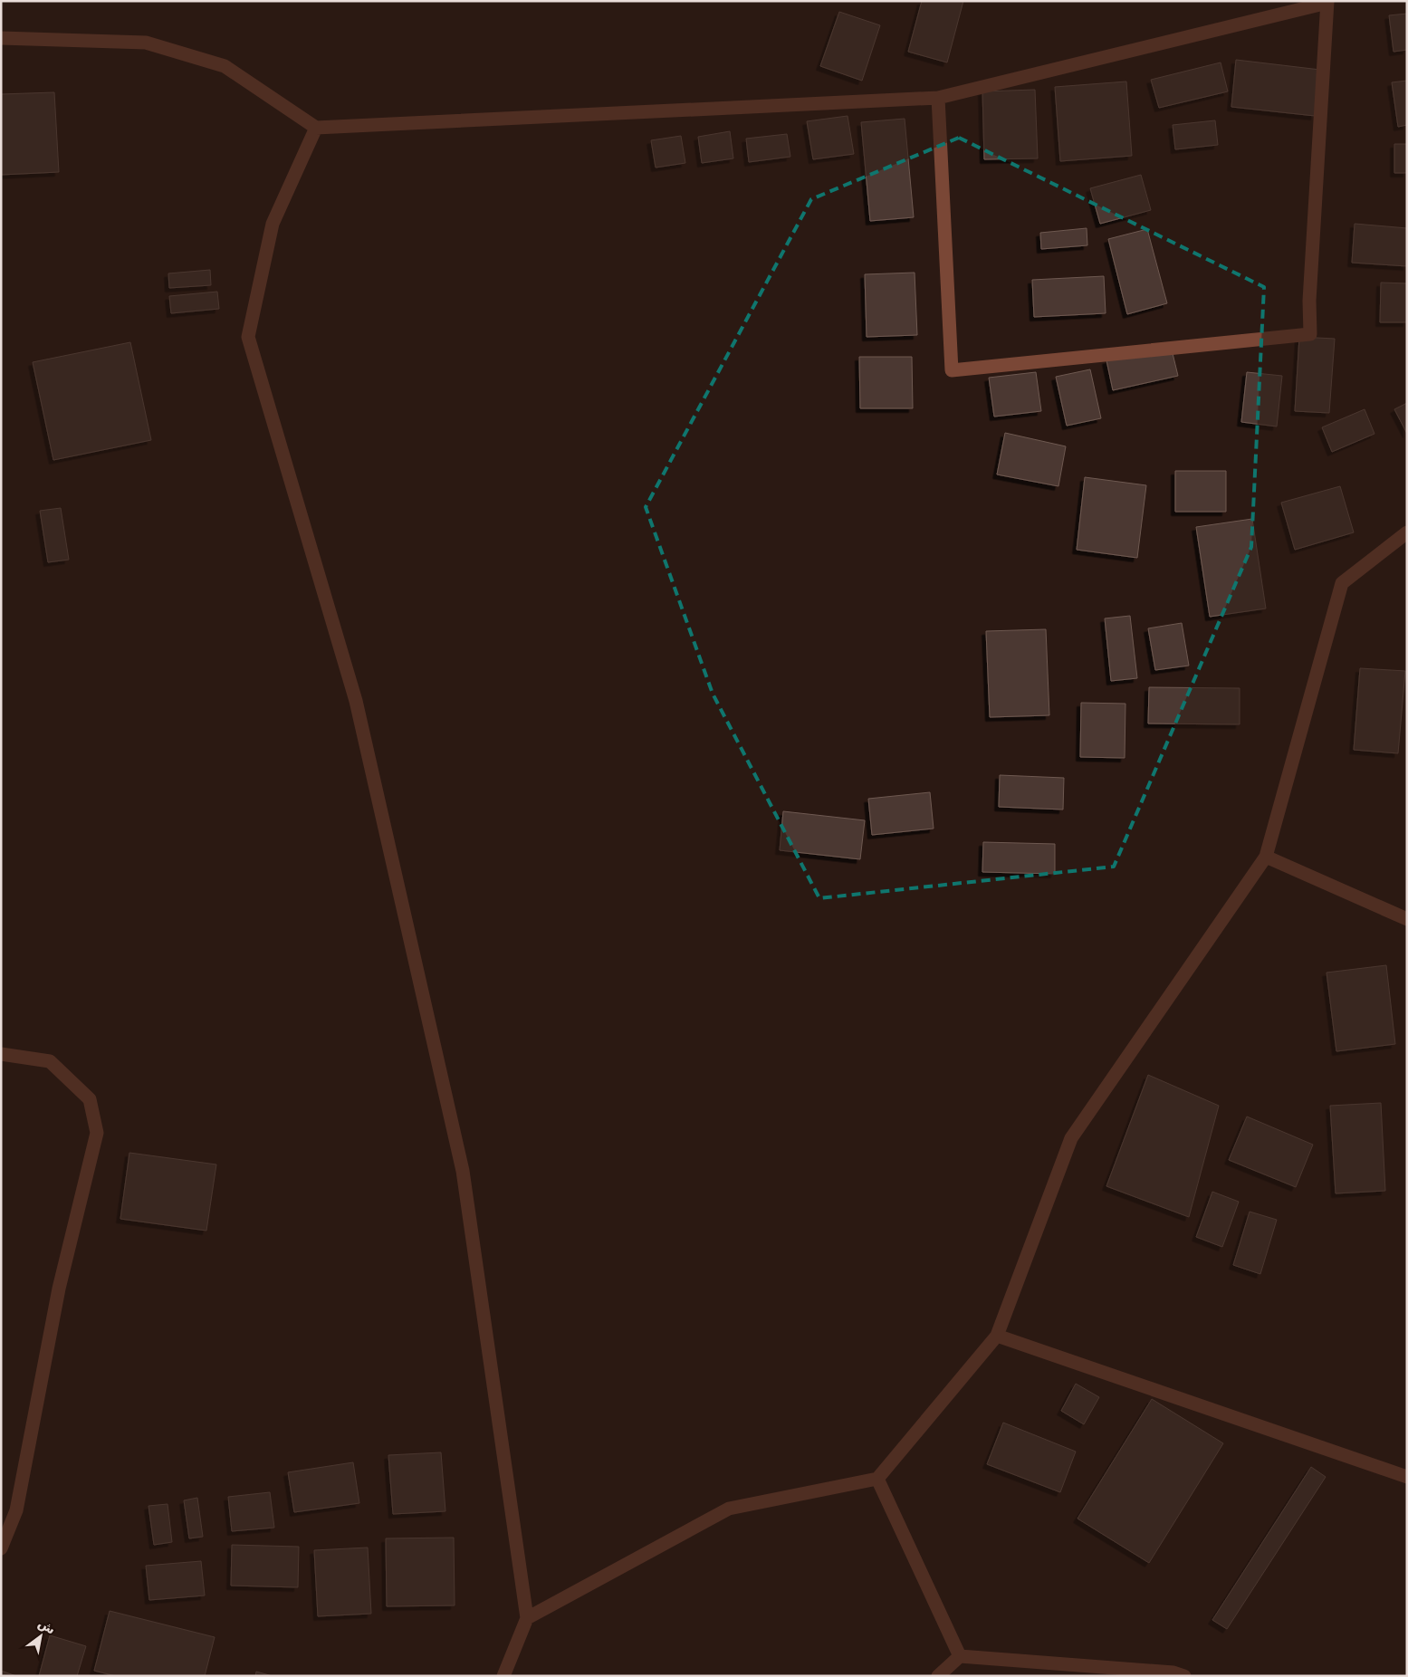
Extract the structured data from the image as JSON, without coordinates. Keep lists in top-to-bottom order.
{
  "north": "top right"
}
